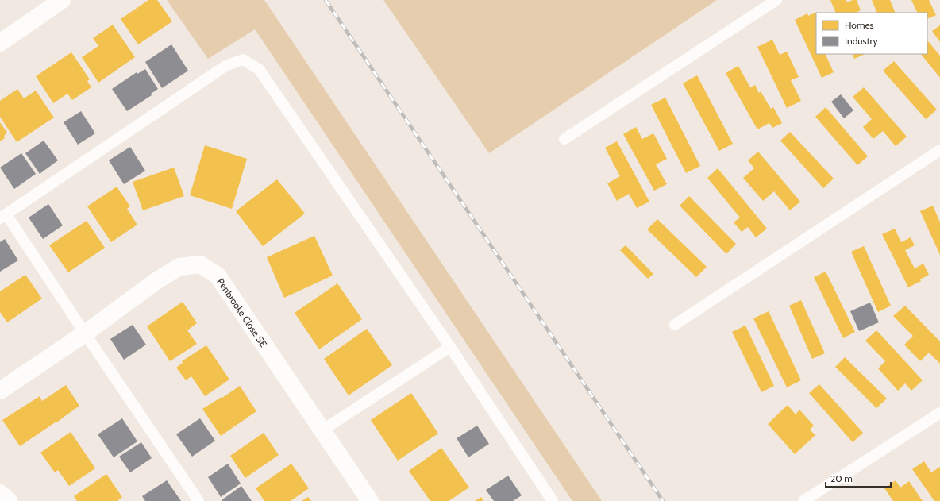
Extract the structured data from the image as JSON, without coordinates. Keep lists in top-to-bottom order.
{
  "streets": {
    "street": ["Penbrooke Close SE"]
  },
  "legend": ["Homes", "Industry"],
  "scale_bar": "20 m"
}
